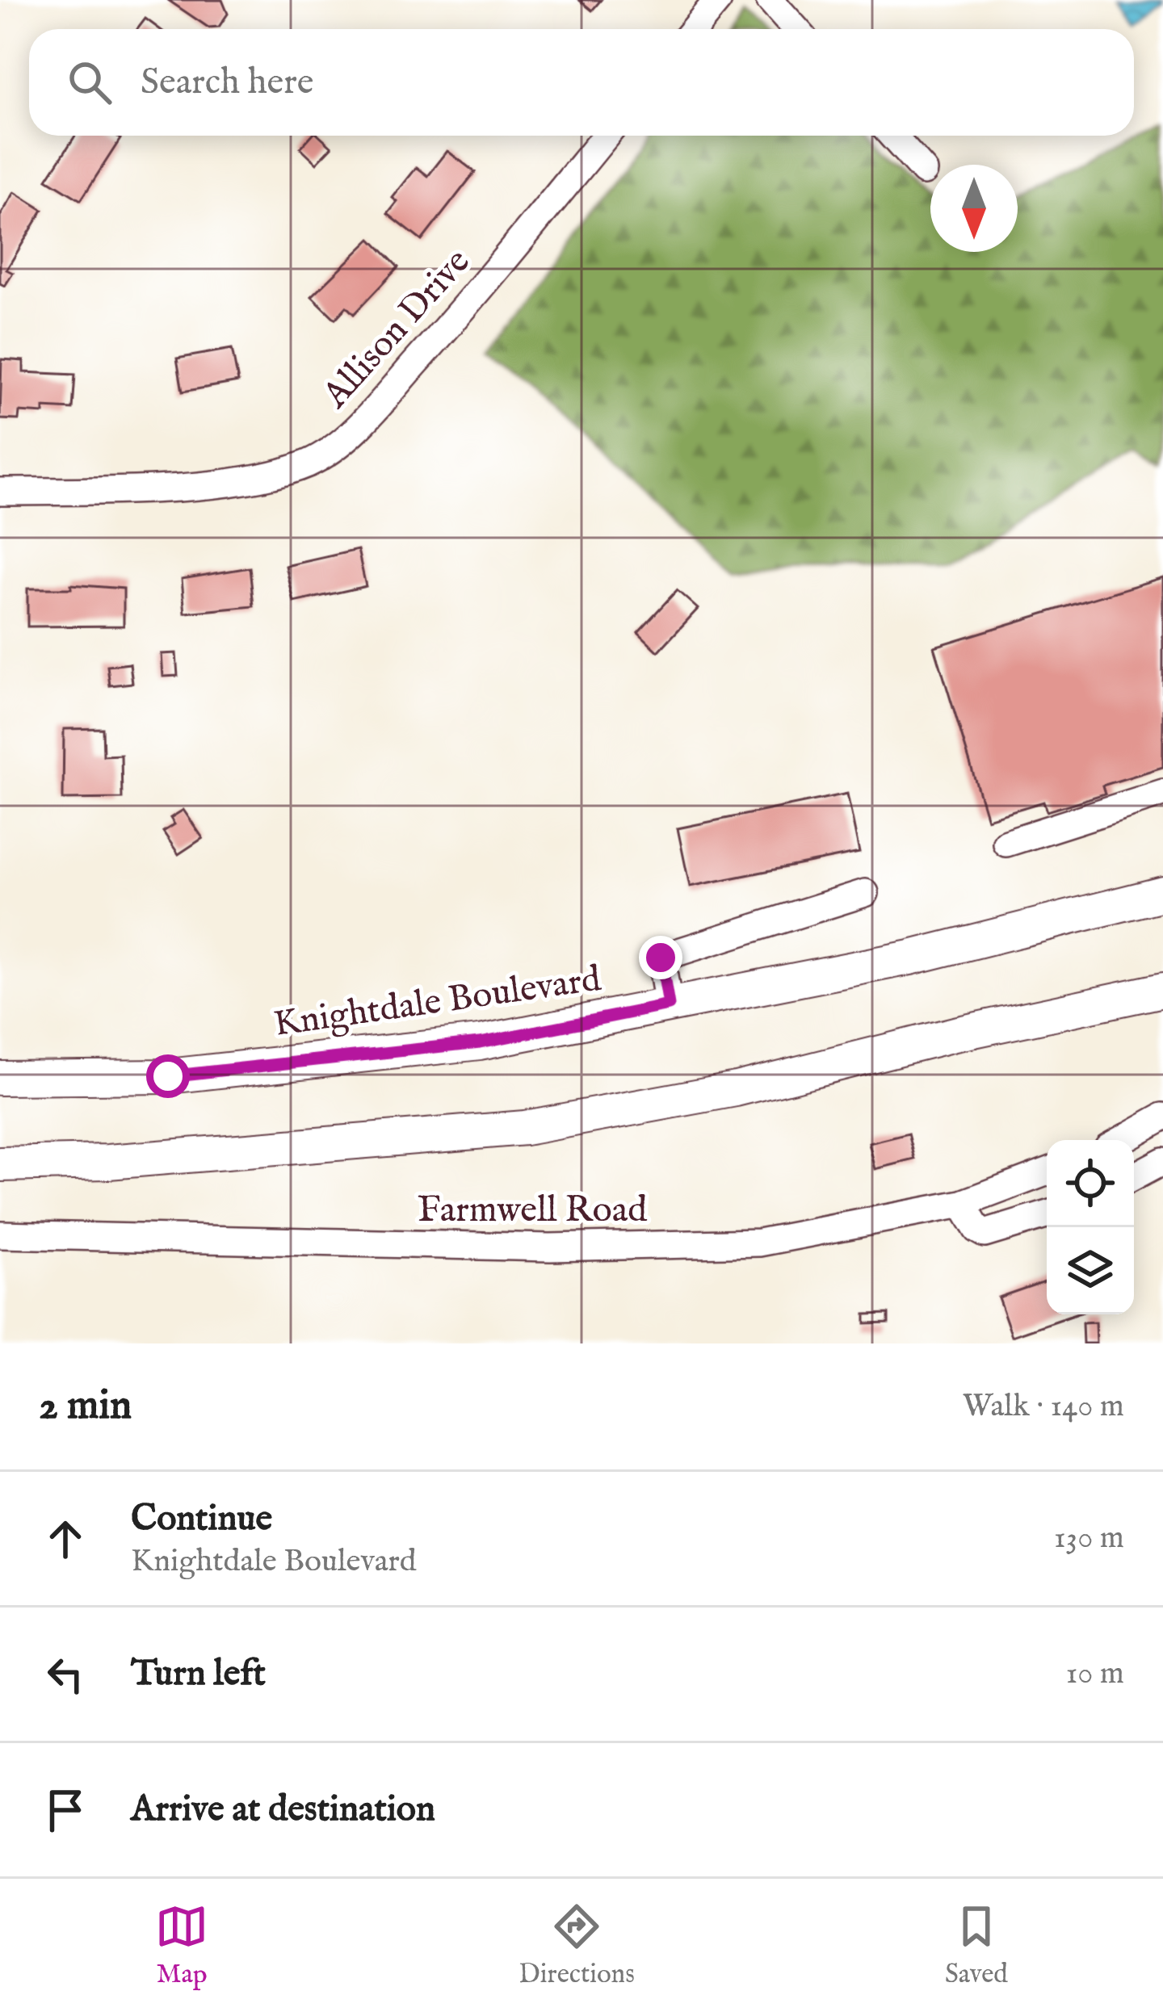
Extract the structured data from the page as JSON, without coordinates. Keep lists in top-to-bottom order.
{
  "streets": {
    "main road": ["Knightdale Boulevard"],
    "street": ["Allison Drive", "Farmwell Road"]
  },
  "north": "bottom",
  "page": {
    "search": "Search here",
    "heading": ["2 min", "Walk · 140 m"],
    "list": [
      ["Continue", "Knightdale Boulevard", "130 m"],
      ["Turn left", "10 m"],
      "Arrive at destination"
    ],
    "nav": ["Map", "Directions", "Saved"]
  }
}
